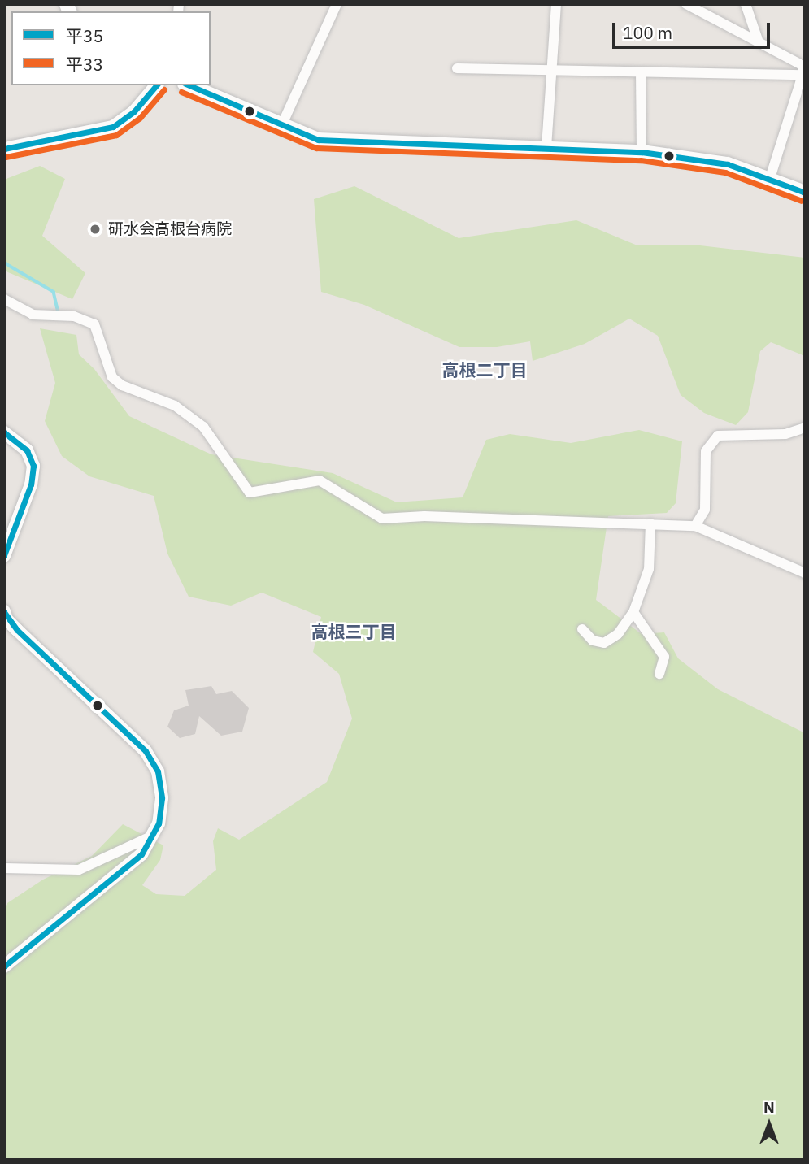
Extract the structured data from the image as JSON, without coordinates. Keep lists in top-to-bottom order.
{
  "districts": ["高根二丁目", "高根三丁目"],
  "places": ["研水会高根台病院"],
  "lines": ["transit line 平35", "transit line 平33"],
  "legend": ["平35", "平33"],
  "scale_bar": "100 m",
  "north": "top"
}
